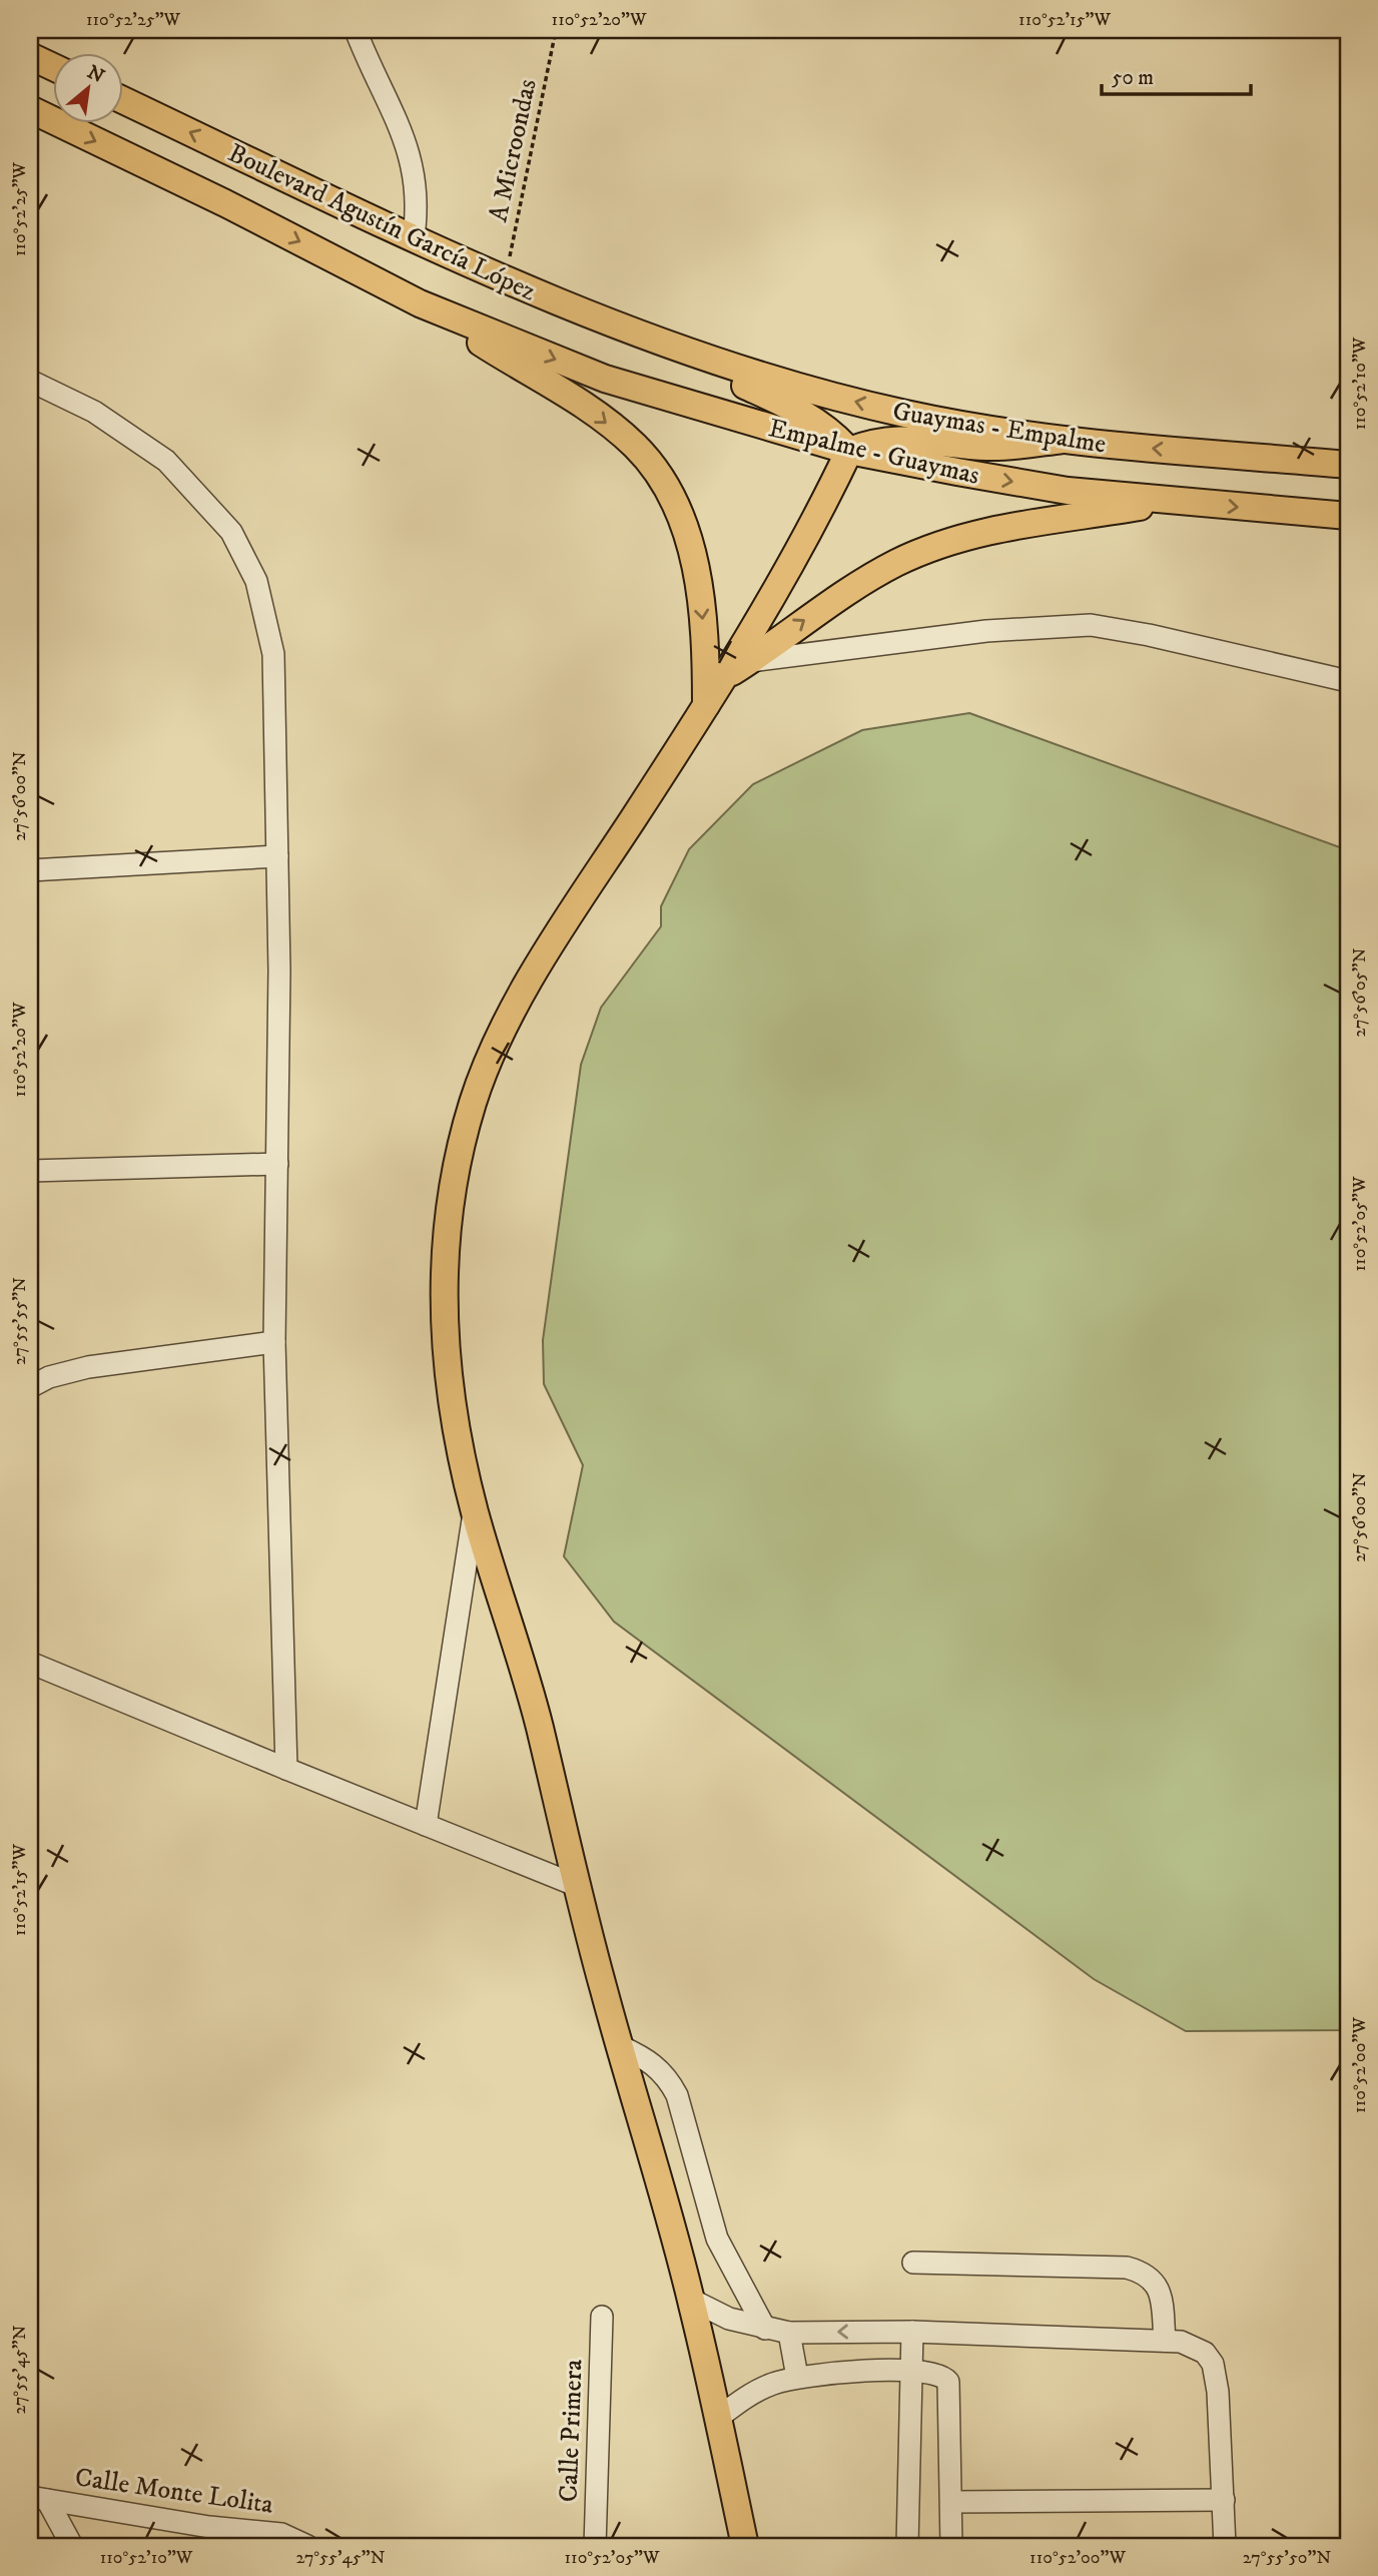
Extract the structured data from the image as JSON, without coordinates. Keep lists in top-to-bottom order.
{
  "streets": {
    "main road": ["Boulevard Agustín García López", "Guaymas - Empalme", "Empalme - Guaymas"],
    "street": ["Calle Primera", "Calle Monte Lolita"],
    "path": ["A Microondas"]
  },
  "crossings": [
    ["A Microondas", "Boulevard Agustín García López"],
    ["Boulevard Agustín García López", "Guaymas - Empalme"],
    ["Boulevard Agustín García López", "Empalme - Guaymas"]
  ],
  "scale_bar": "50 m",
  "north": "top right",
  "coordinates": [
    "110°52'25\"W",
    "110°52'20\"W",
    "110°52'15\"W",
    "110°52'10\"W",
    "27°56'00\"N",
    "27°56'05\"N",
    "110°52'05\"W",
    "27°55'55\"N",
    "110°52'00\"W",
    "27°55'45\"N",
    "27°55'50\"N"
  ]
}
